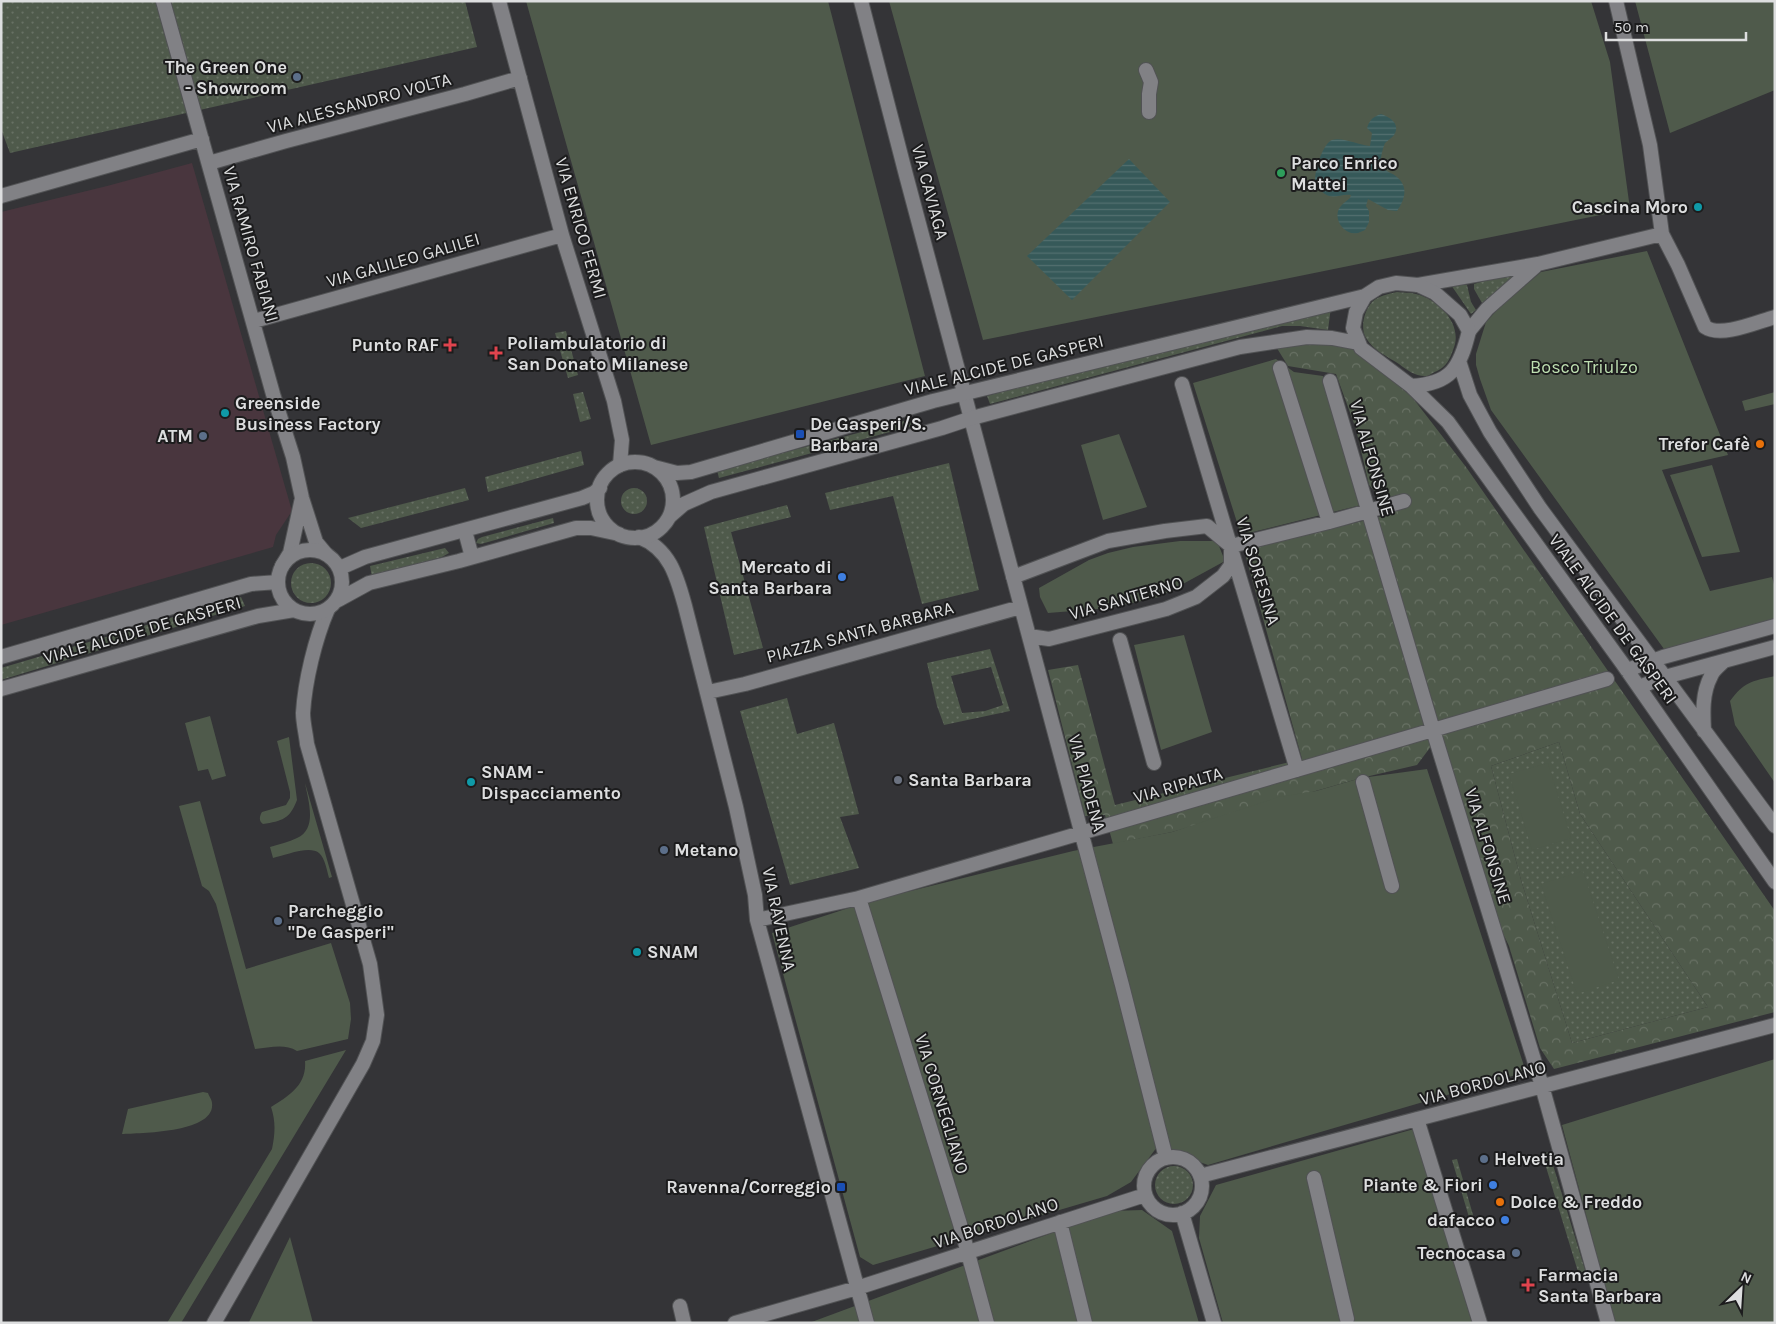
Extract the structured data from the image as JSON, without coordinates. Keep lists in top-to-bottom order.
{
  "streets": {
    "street": [
      "VIA ALESSANDRO VOLTA",
      "VIA CAVIAGA",
      "VIA ENRICO FERMI",
      "VIA RAMIRO FABIANI",
      "VIA GALILEO GALILEI",
      "VIALE ALCIDE DE GASPERI",
      "VIA ALFONSINE",
      "VIA SORESINA",
      "VIA SANTERNO",
      "PIAZZA SANTA BARBARA",
      "VIA PIADENA",
      "VIA RIPALTA",
      "VIA RAVENNA",
      "VIA BORDOLANO",
      "VIA CORNEGLIANO"
    ]
  },
  "crossings": [
    ["VIA ALESSANDRO VOLTA", "VIA ENRICO FERMI"],
    ["VIA ALESSANDRO VOLTA", "VIA RAMIRO FABIANI"],
    ["VIA CAVIAGA", "VIALE ALCIDE DE GASPERI"],
    ["VIA ENRICO FERMI", "VIA GALILEO GALILEI"],
    ["VIA ENRICO FERMI", "VIALE ALCIDE DE GASPERI"],
    ["VIA ENRICO FERMI", "VIA RAVENNA"],
    ["VIA RAMIRO FABIANI", "VIA GALILEO GALILEI"],
    ["VIA RAMIRO FABIANI", "VIALE ALCIDE DE GASPERI"],
    ["VIALE ALCIDE DE GASPERI", "VIA RAVENNA"],
    ["VIA ALFONSINE", "VIA RIPALTA"],
    ["VIA ALFONSINE", "VIA BORDOLANO"],
    ["VIA SORESINA", "VIA SANTERNO"],
    ["VIA SORESINA", "VIA RIPALTA"],
    ["VIA SANTERNO", "VIA PIADENA"],
    ["PIAZZA SANTA BARBARA", "VIA PIADENA"],
    ["PIAZZA SANTA BARBARA", "VIA RAVENNA"],
    ["VIA PIADENA", "VIA RIPALTA"],
    ["VIA PIADENA", "VIA BORDOLANO"],
    ["VIA RIPALTA", "VIA RAVENNA"],
    ["VIA RIPALTA", "VIA CORNEGLIANO"],
    ["VIA RAVENNA", "VIA BORDOLANO"],
    ["VIA BORDOLANO", "VIA CORNEGLIANO"]
  ],
  "parks": ["Bosco Triulzo"],
  "places": {
    "other": [
      "The Green One - Showroom",
      "Parco Enrico Mattei",
      "Cascina Moro",
      "Greenside Business Factory",
      "ATM",
      "Trefor Cafè",
      "Mercato di Santa Barbara",
      "Santa Barbara",
      "SNAM - Dispacciamento",
      "Metano",
      "Parcheggio \"De Gasperi\"",
      "SNAM",
      "Helvetia",
      "Piante & Fiori",
      "Dolce & Freddo",
      "dafacco",
      "Tecnocasa"
    ],
    "health": ["Punto RAF", "Poliambulatorio di San Donato Milanese", "Farmacia Santa Barbara"],
    "transit": ["De Gasperi/S. Barbara", "Ravenna/Correggio"]
  },
  "scale_bar": "50 m",
  "north": "top right"
}
